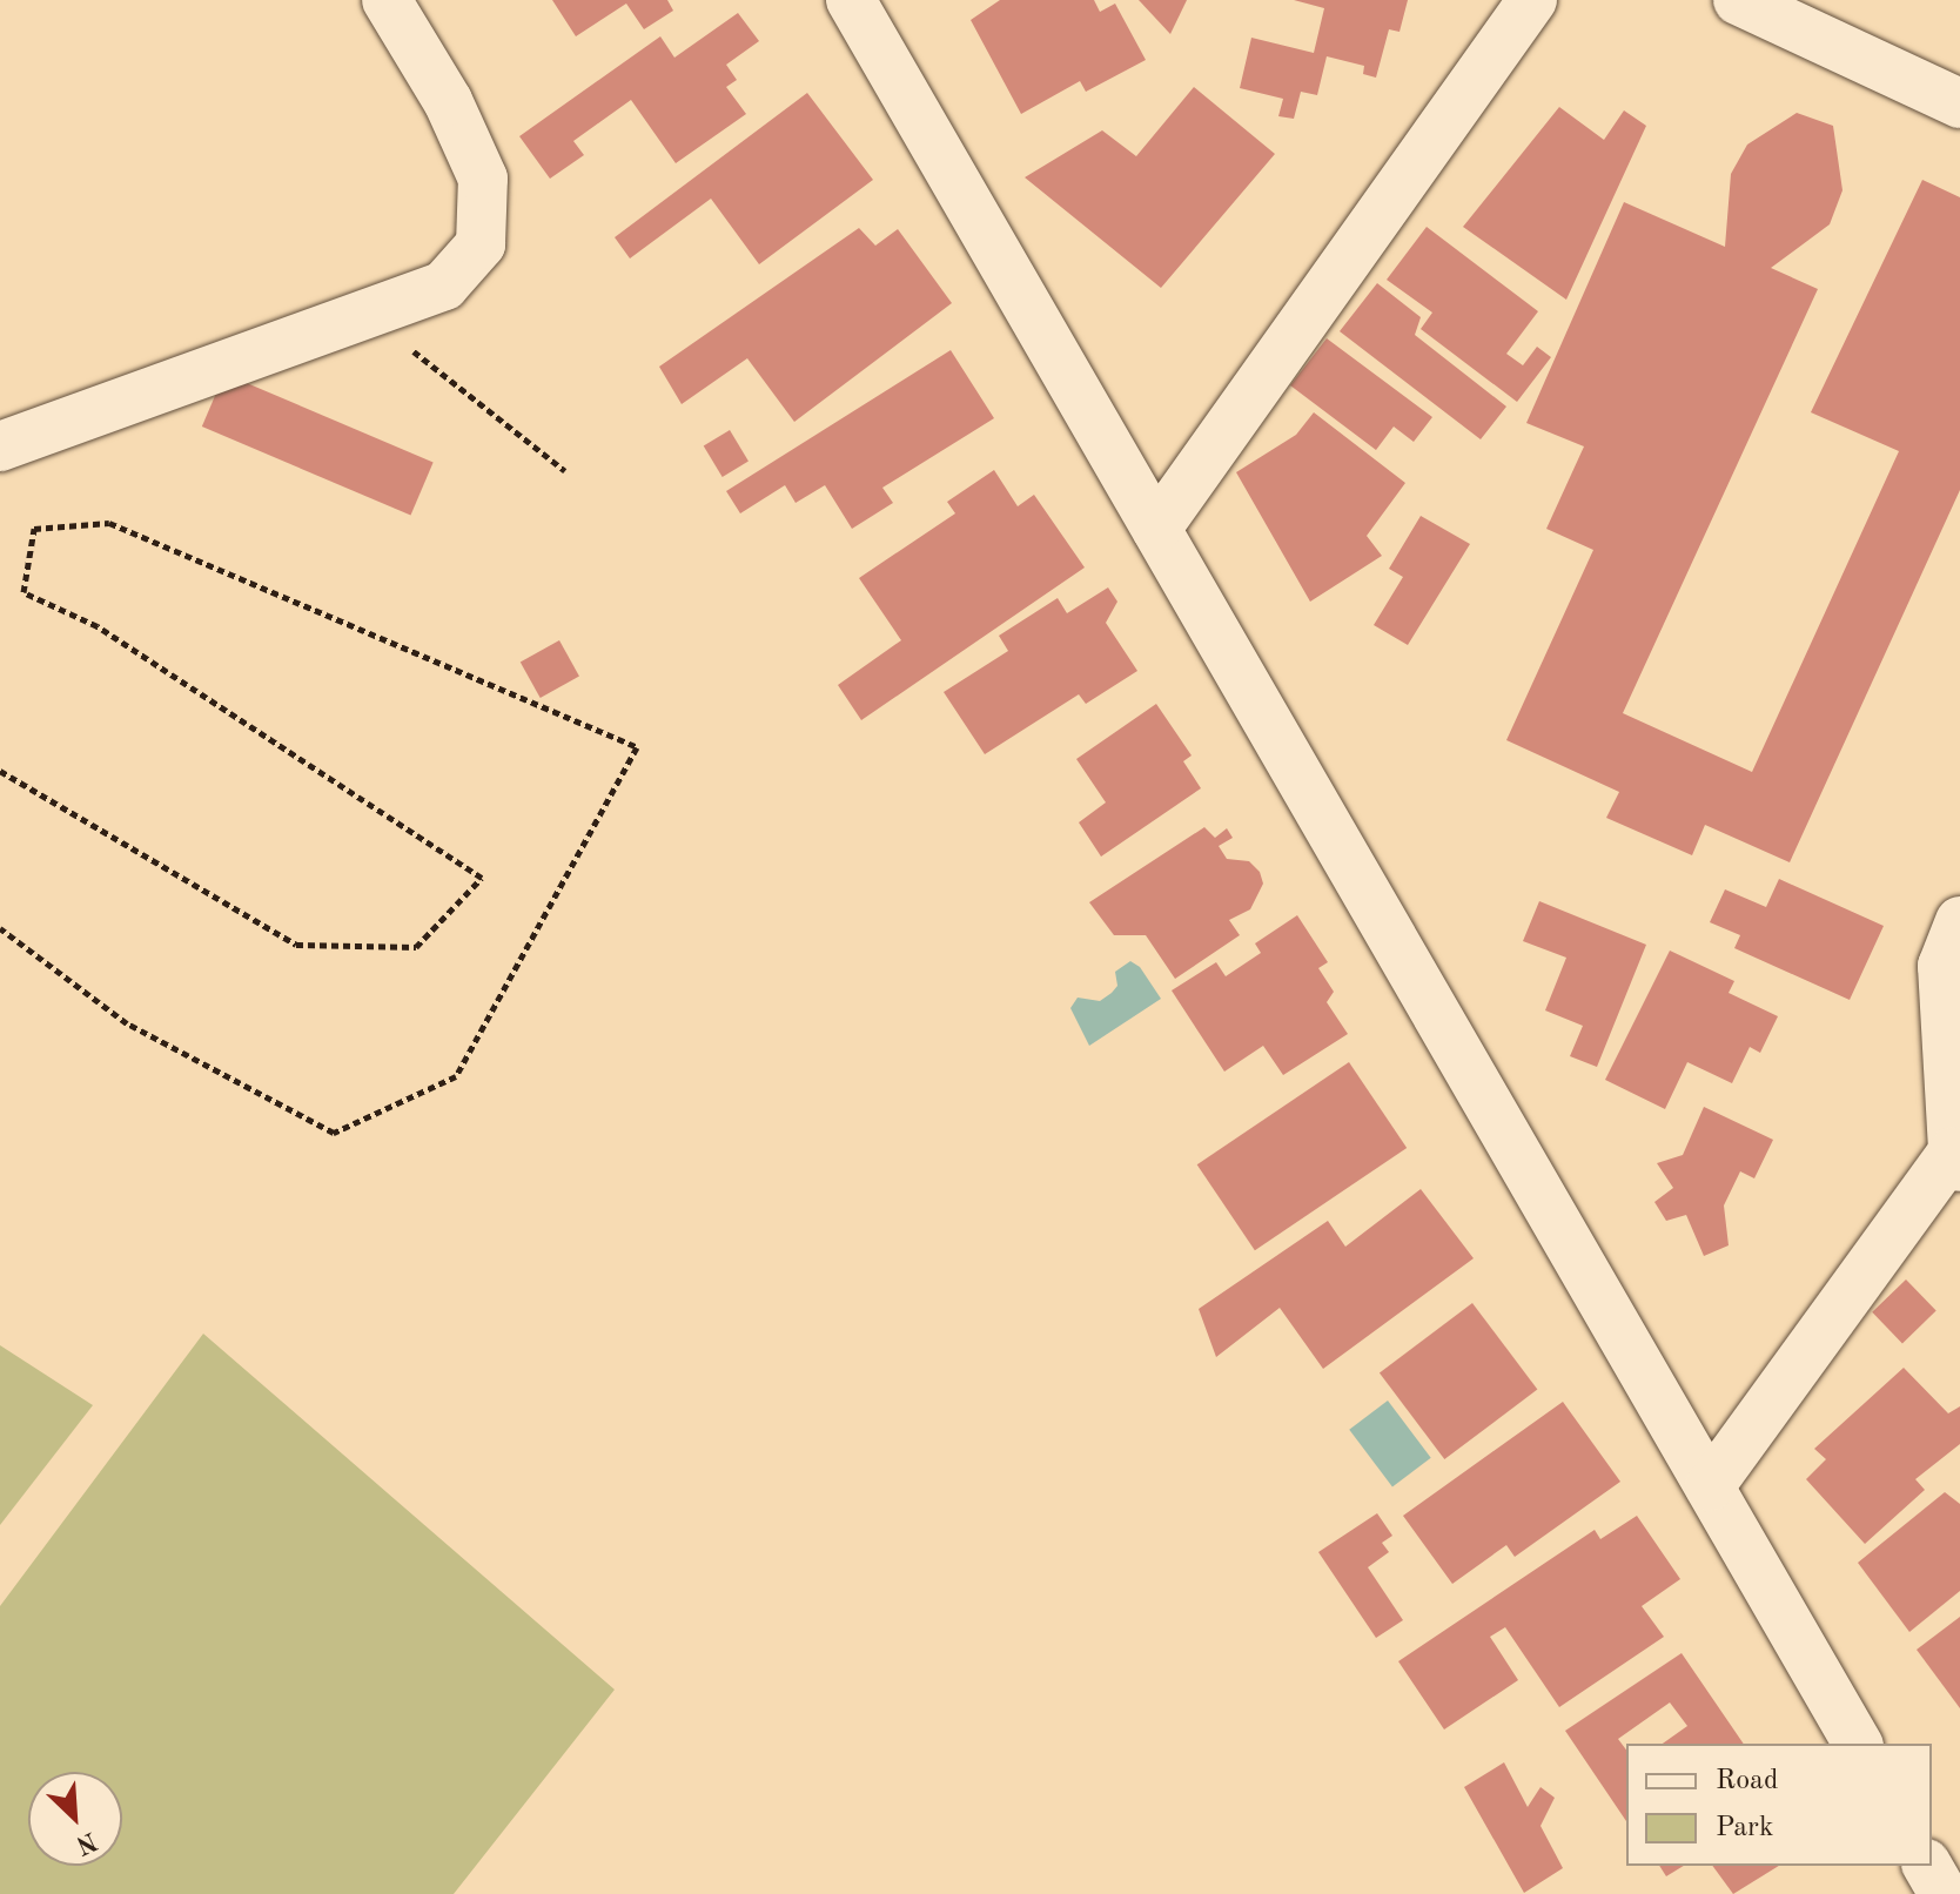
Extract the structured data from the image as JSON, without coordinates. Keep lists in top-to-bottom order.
{
  "legend": ["Road", "Park"],
  "north": "bottom right"
}
